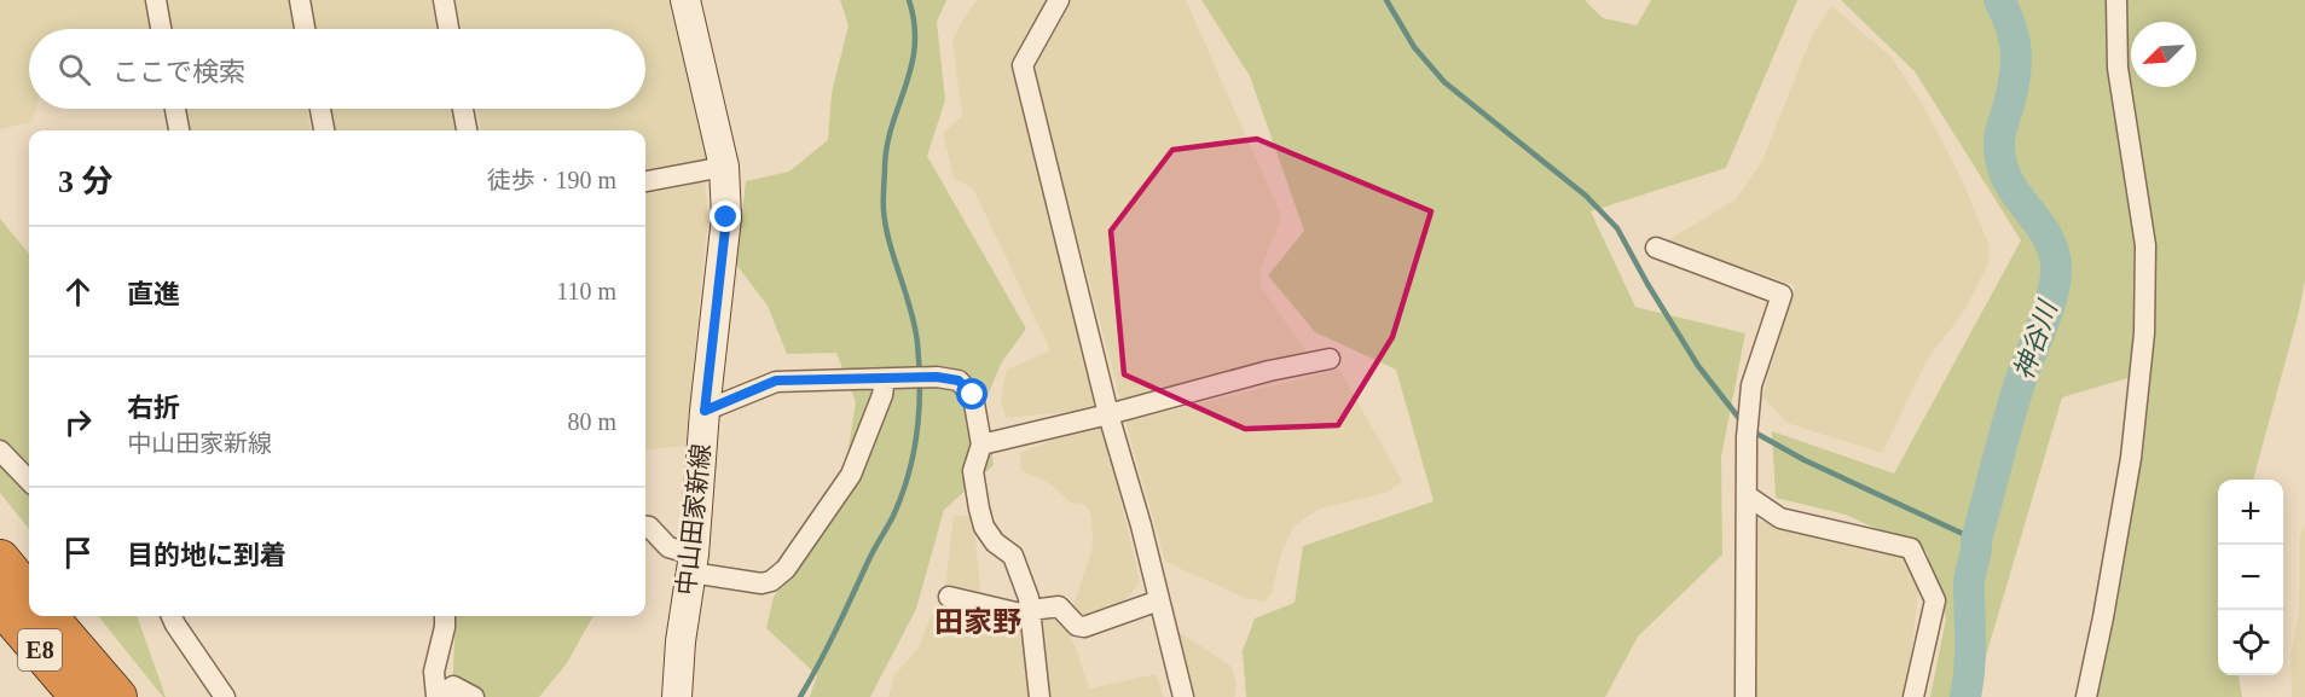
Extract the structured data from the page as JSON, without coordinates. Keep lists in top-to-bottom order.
{
  "streets": {
    "highway": ["E8"],
    "main road": ["中山田家新線"]
  },
  "districts": ["田家野"],
  "water": ["神谷川"],
  "north": "bottom left",
  "page": {
    "search": "ここで検索",
    "heading": ["3 分", "徒歩 · 190 m"],
    "list": [
      ["直進", "110 m"],
      ["右折", "中山田家新線", "80 m"],
      "目的地に到着"
    ],
    "map_buttons": ["+", "−"]
  }
}
